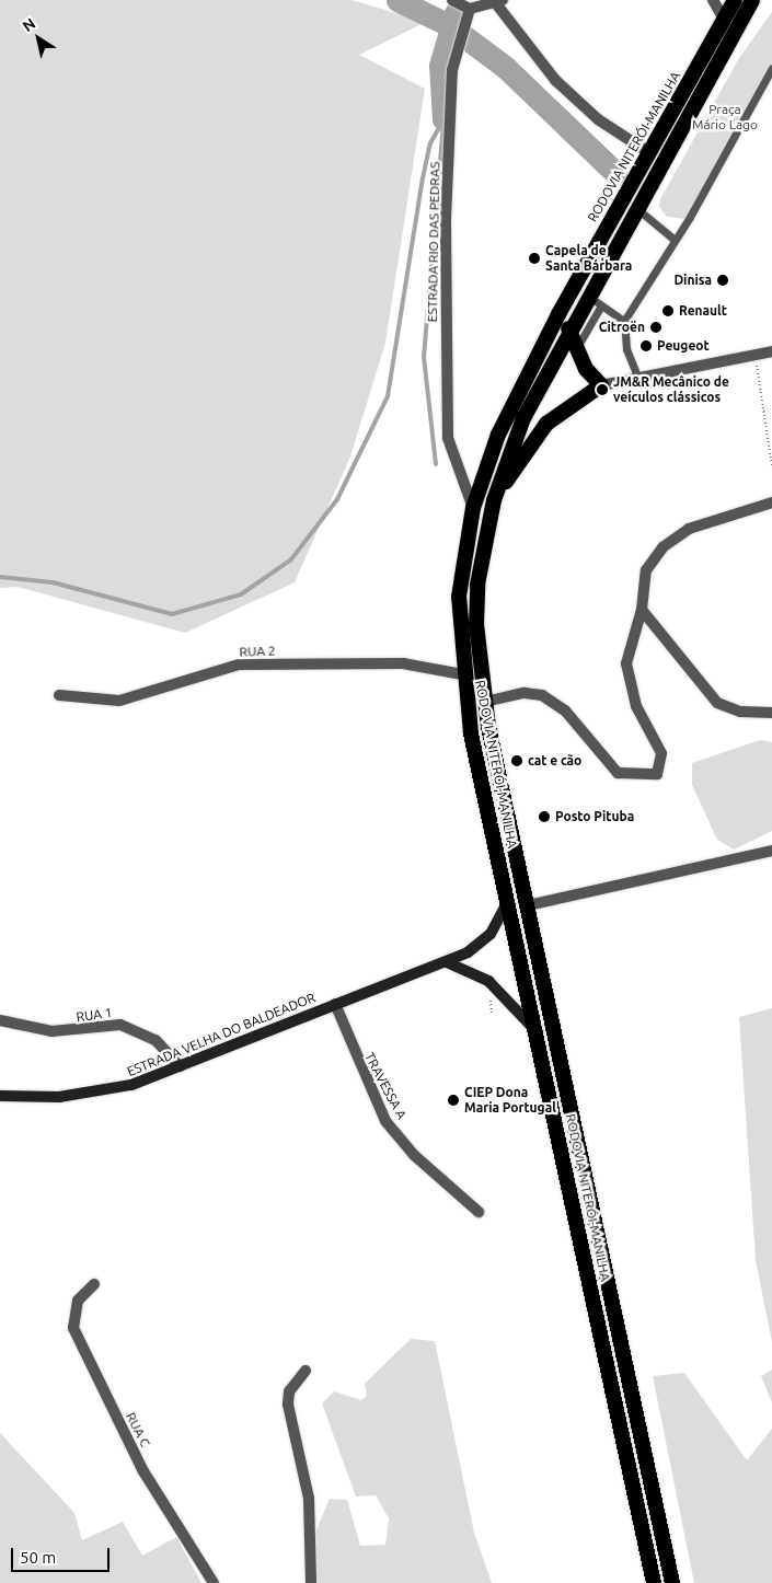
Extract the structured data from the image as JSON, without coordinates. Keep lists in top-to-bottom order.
{
  "streets": {
    "highway": ["RODOVIA NITERÓI-MANILHA"],
    "main road": ["ESTRADA VELHA DO BALDEADOR"],
    "street": [
      "ESTRADA RIO DAS PEDRAS",
      "RUA 2",
      "RUA 1",
      "TRAVESSA A",
      "RUA C"
    ]
  },
  "crossings": [
    ["RODOVIA NITERÓI-MANILHA", "ESTRADA RIO DAS PEDRAS"],
    ["RODOVIA NITERÓI-MANILHA", "RUA 2"],
    ["RODOVIA NITERÓI-MANILHA", "ESTRADA VELHA DO BALDEADOR"],
    ["RUA 1", "ESTRADA VELHA DO BALDEADOR"],
    ["ESTRADA VELHA DO BALDEADOR", "TRAVESSA A"]
  ],
  "parks": ["Praça Mário Lago"],
  "places": [
    "Capela de Santa Bárbara",
    "Dinisa",
    "Renault",
    "Citroën",
    "Peugeot",
    "JM&R Mecânico de veículos clássicos",
    "cat e cão",
    "Posto Pituba",
    "CIEP Dona Maria Portugal"
  ],
  "scale_bar": "50 m",
  "north": "top left"
}
